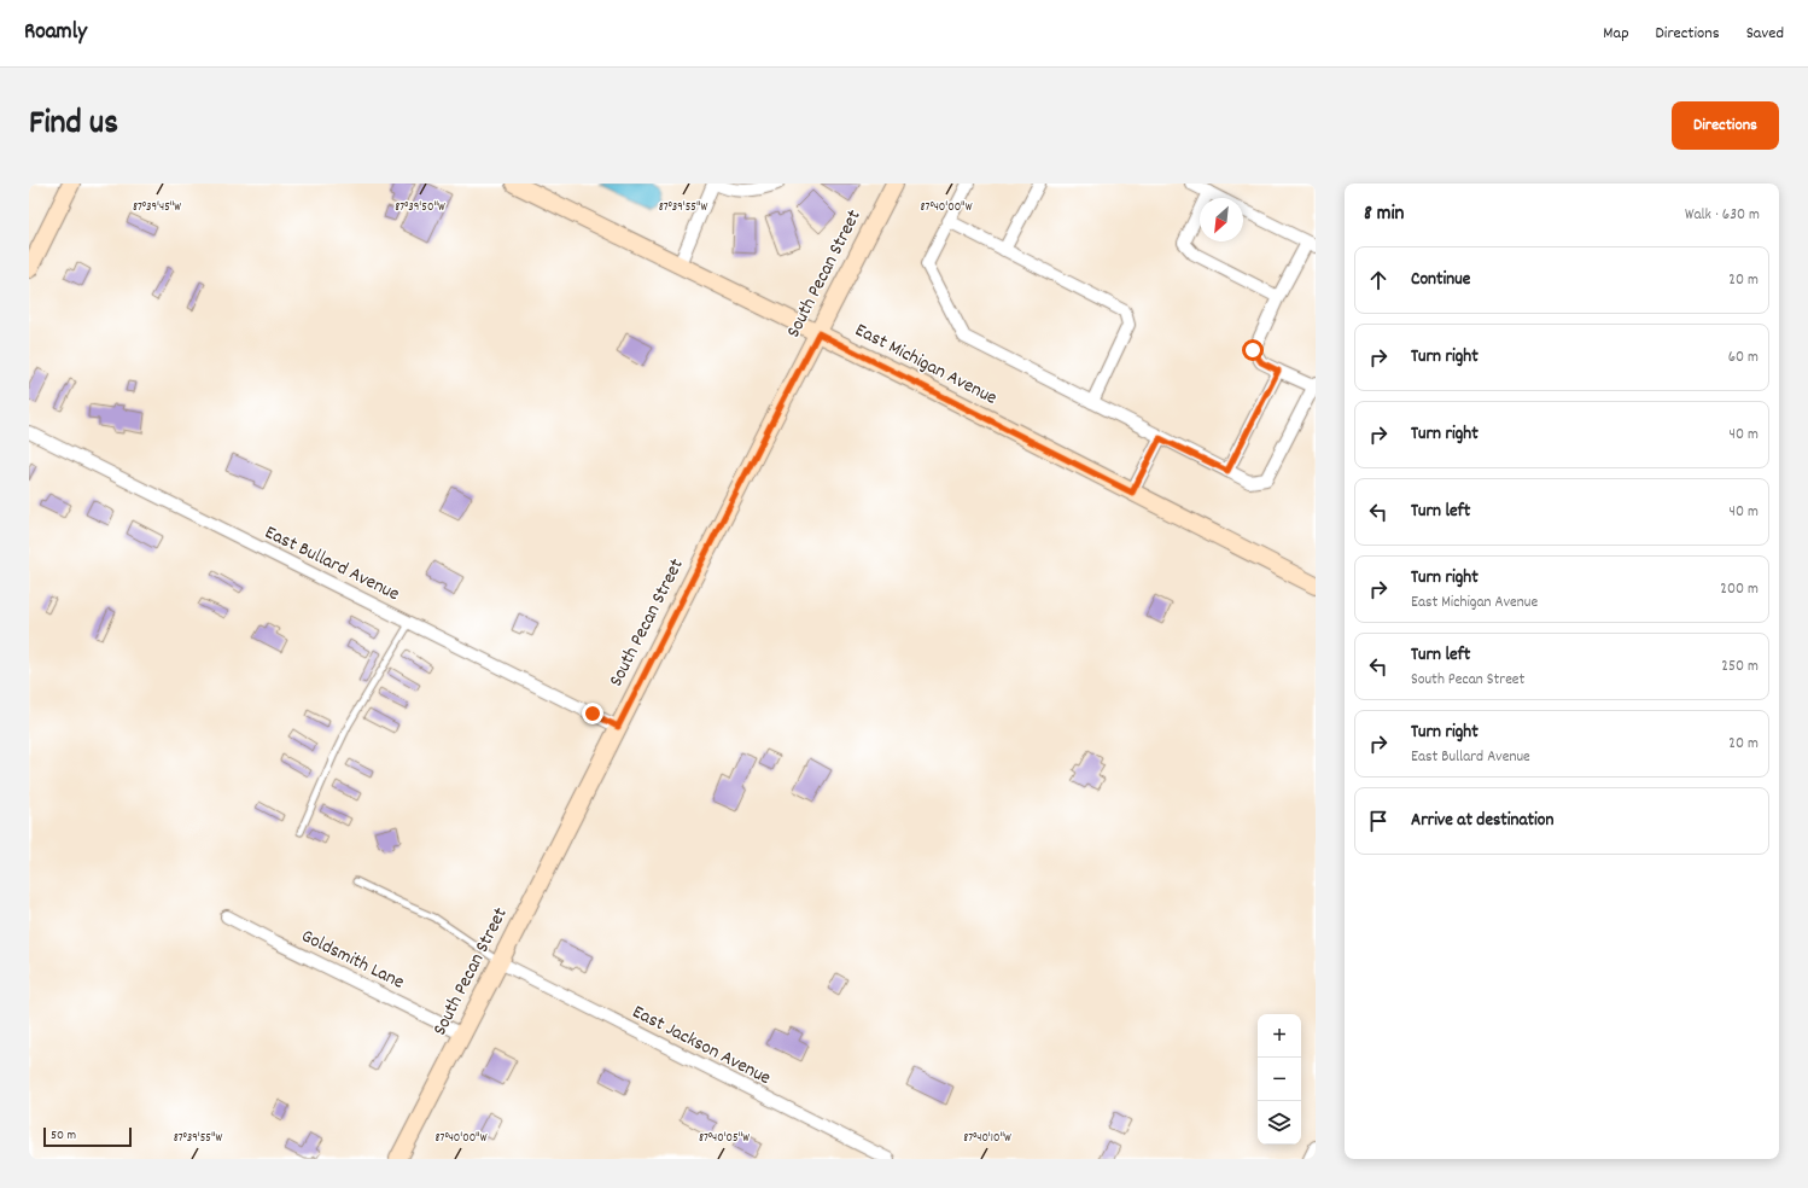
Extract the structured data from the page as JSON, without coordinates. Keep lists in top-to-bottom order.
{
  "streets": {
    "street": [
      "South Pecan Street",
      "East Michigan Avenue",
      "East Bullard Avenue",
      "Goldsmith Lane",
      "East Jackson Avenue"
    ]
  },
  "crossings": [
    ["South Pecan Street", "East Michigan Avenue"],
    ["South Pecan Street", "East Bullard Avenue"],
    ["South Pecan Street", "Goldsmith Lane"],
    ["South Pecan Street", "East Jackson Avenue"]
  ],
  "scale_bar": "50 m",
  "north": "bottom left",
  "page": {
    "header": "Roamly",
    "nav": ["Map", "Directions", "Saved"],
    "title": "Find us",
    "buttons": "Directions",
    "heading": ["8 min", "Walk · 630 m"],
    "list": [
      ["Continue", "20 m"],
      ["Turn right", "60 m"],
      ["Turn right", "40 m"],
      ["Turn left", "40 m"],
      ["Turn right", "East Michigan Avenue", "200 m"],
      ["Turn left", "South Pecan Street", "250 m"],
      ["Turn right", "East Bullard Avenue", "20 m"],
      "Arrive at destination"
    ],
    "map_buttons": ["+", "−"],
    "scale": "50 m"
  },
  "coordinates": [
    "87°39'45\"W",
    "87°39'50\"W",
    "87°39'55\"W",
    "87°40'00\"W",
    "87°40'05\"W",
    "87°40'10\"W"
  ]
}
